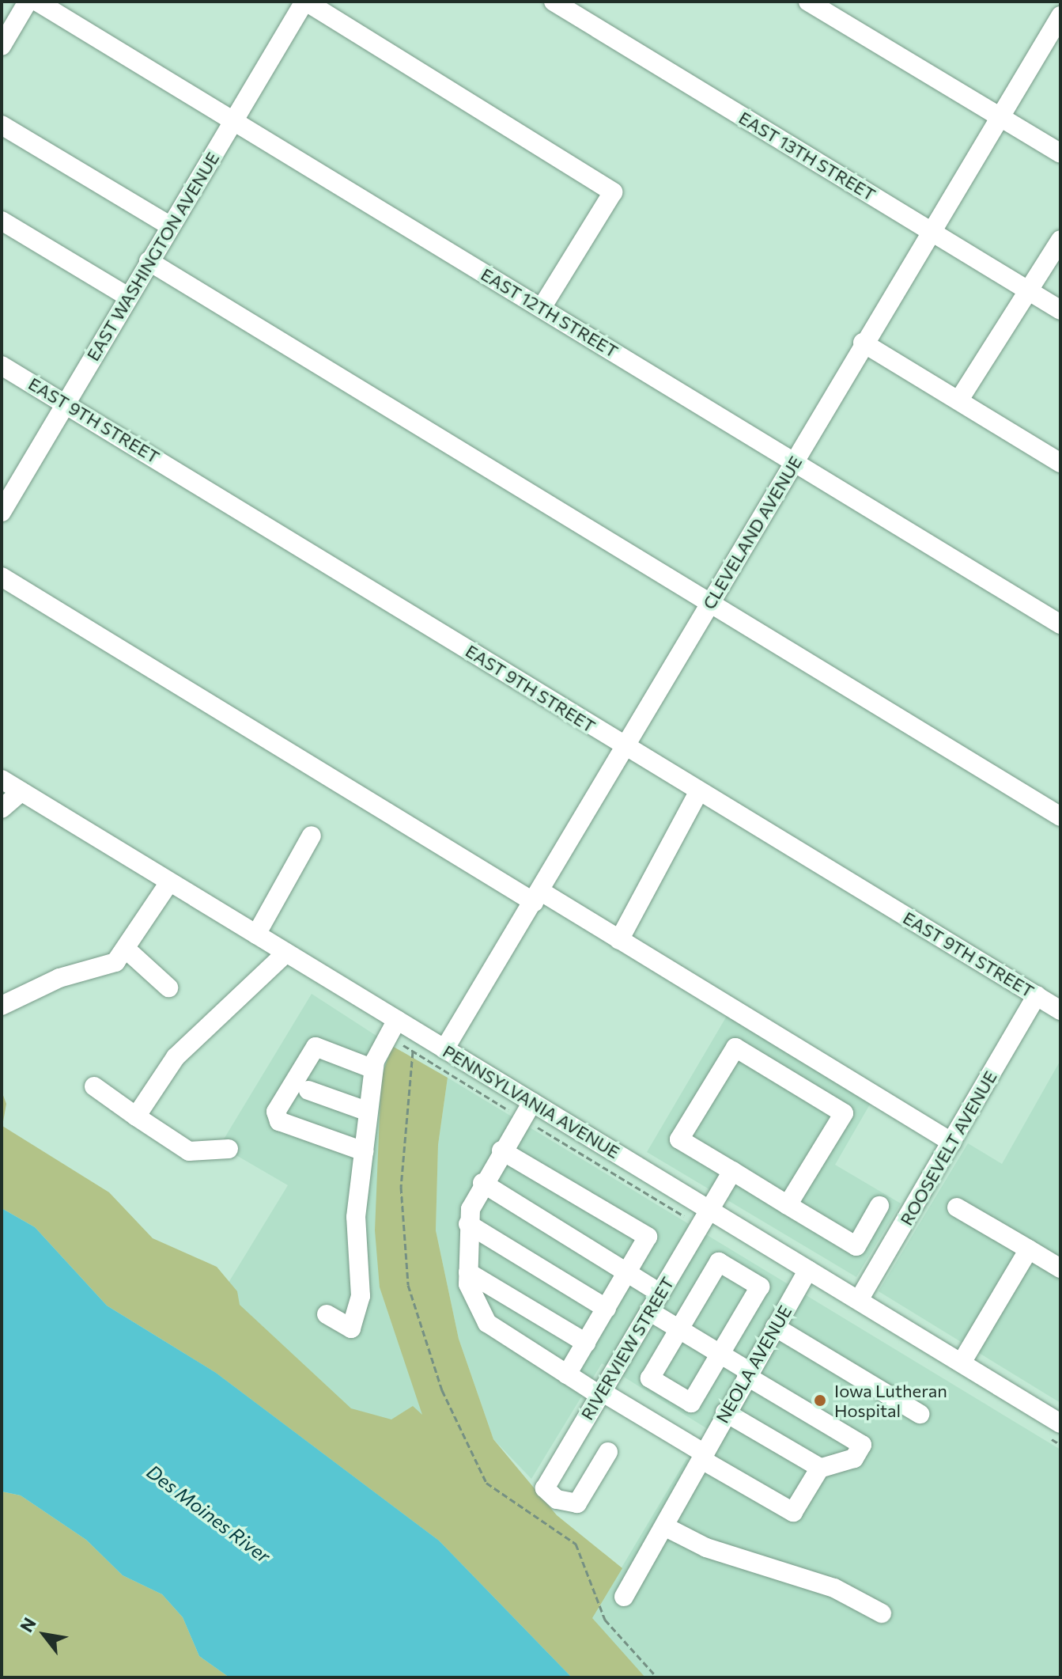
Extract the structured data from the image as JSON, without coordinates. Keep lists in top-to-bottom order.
{
  "streets": {
    "street": [
      "EAST 13TH STREET",
      "EAST WASHINGTON AVENUE",
      "EAST 12TH STREET",
      "EAST 9TH STREET",
      "CLEVELAND AVENUE",
      "PENNSYLVANIA AVENUE",
      "ROOSEVELT AVENUE",
      "RIVERVIEW STREET",
      "NEOLA AVENUE"
    ]
  },
  "crossings": [
    ["EAST 13TH STREET", "CLEVELAND AVENUE"],
    ["EAST WASHINGTON AVENUE", "EAST 12TH STREET"],
    ["EAST WASHINGTON AVENUE", "EAST 9TH STREET"],
    ["EAST 12TH STREET", "CLEVELAND AVENUE"],
    ["EAST 9TH STREET", "CLEVELAND AVENUE"],
    ["EAST 9TH STREET", "ROOSEVELT AVENUE"],
    ["CLEVELAND AVENUE", "PENNSYLVANIA AVENUE"],
    ["PENNSYLVANIA AVENUE", "ROOSEVELT AVENUE"],
    ["PENNSYLVANIA AVENUE", "RIVERVIEW STREET"],
    ["PENNSYLVANIA AVENUE", "NEOLA AVENUE"]
  ],
  "water": ["Des Moines River"],
  "places": ["Iowa Lutheran Hospital"],
  "north": "top left"
}
